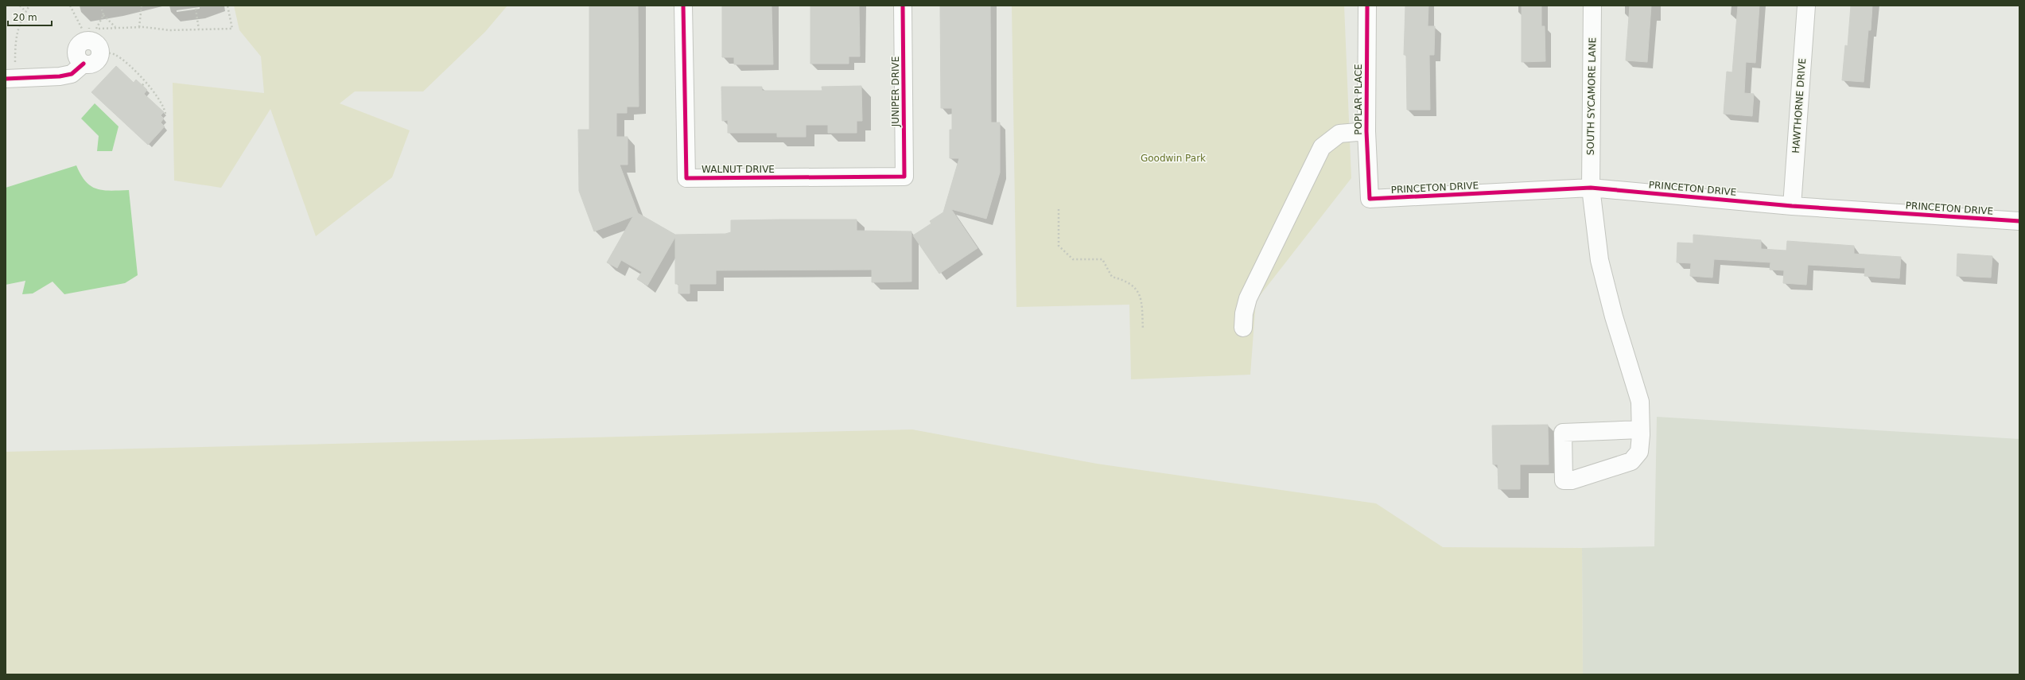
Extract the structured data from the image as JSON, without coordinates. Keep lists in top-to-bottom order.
{
  "streets": {
    "street": [
      "JUNIPER DRIVE",
      "SOUTH SYCAMORE LANE",
      "POPLAR PLACE",
      "HAWTHORNE DRIVE",
      "WALNUT DRIVE",
      "PRINCETON DRIVE"
    ]
  },
  "crossings": [
    ["JUNIPER DRIVE", "WALNUT DRIVE"],
    ["SOUTH SYCAMORE LANE", "PRINCETON DRIVE"],
    ["POPLAR PLACE", "PRINCETON DRIVE"],
    ["HAWTHORNE DRIVE", "PRINCETON DRIVE"]
  ],
  "parks": ["Goodwin Park"],
  "scale_bar": "20 m"
}
